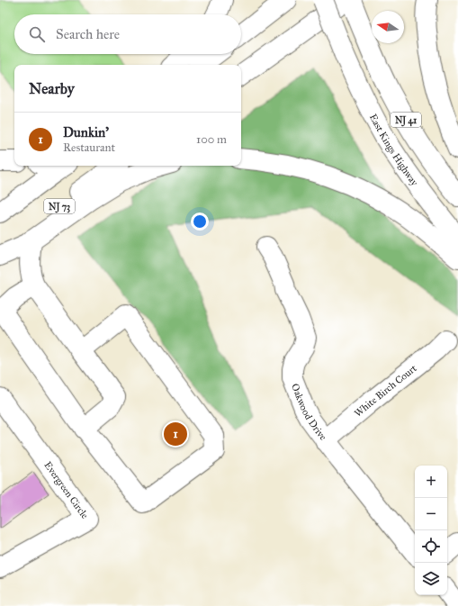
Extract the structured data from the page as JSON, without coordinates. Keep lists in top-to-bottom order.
{
  "streets": {
    "main road": [
      "NJ 41",
      "East Kings Highway",
      "NJ 73",
      "White Birch Court",
      "Oakwood Drive",
      "Evergreen Circle"
    ]
  },
  "crossings": [
    ["White Birch Court", "Oakwood Drive"]
  ],
  "north": "left",
  "page": {
    "search": "Search here",
    "heading": "Nearby",
    "list": [
      {
        "mark": "1",
        "name": "Dunkin'",
        "note": "Restaurant",
        "value": "100 m"
      }
    ],
    "pins": "1",
    "map_buttons": ["+", "−"]
  }
}
